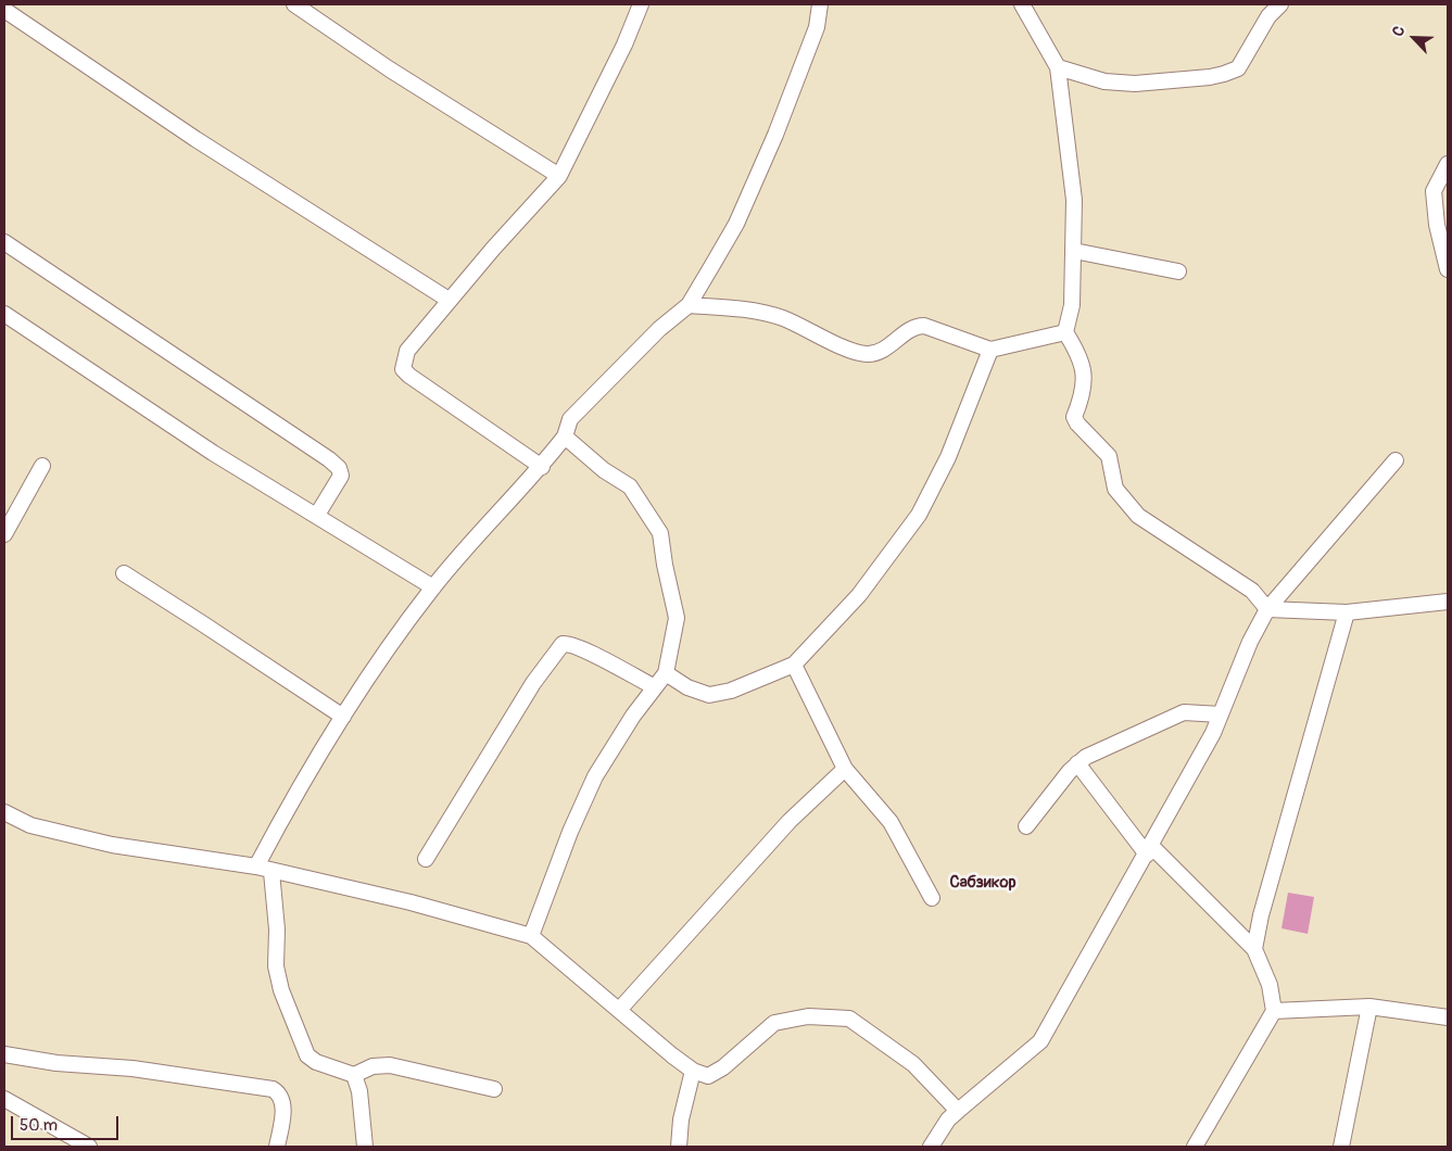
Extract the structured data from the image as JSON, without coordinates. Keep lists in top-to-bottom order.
{
  "districts": ["Сабзикор"],
  "scale_bar": "50 m",
  "north": "top left"
}
